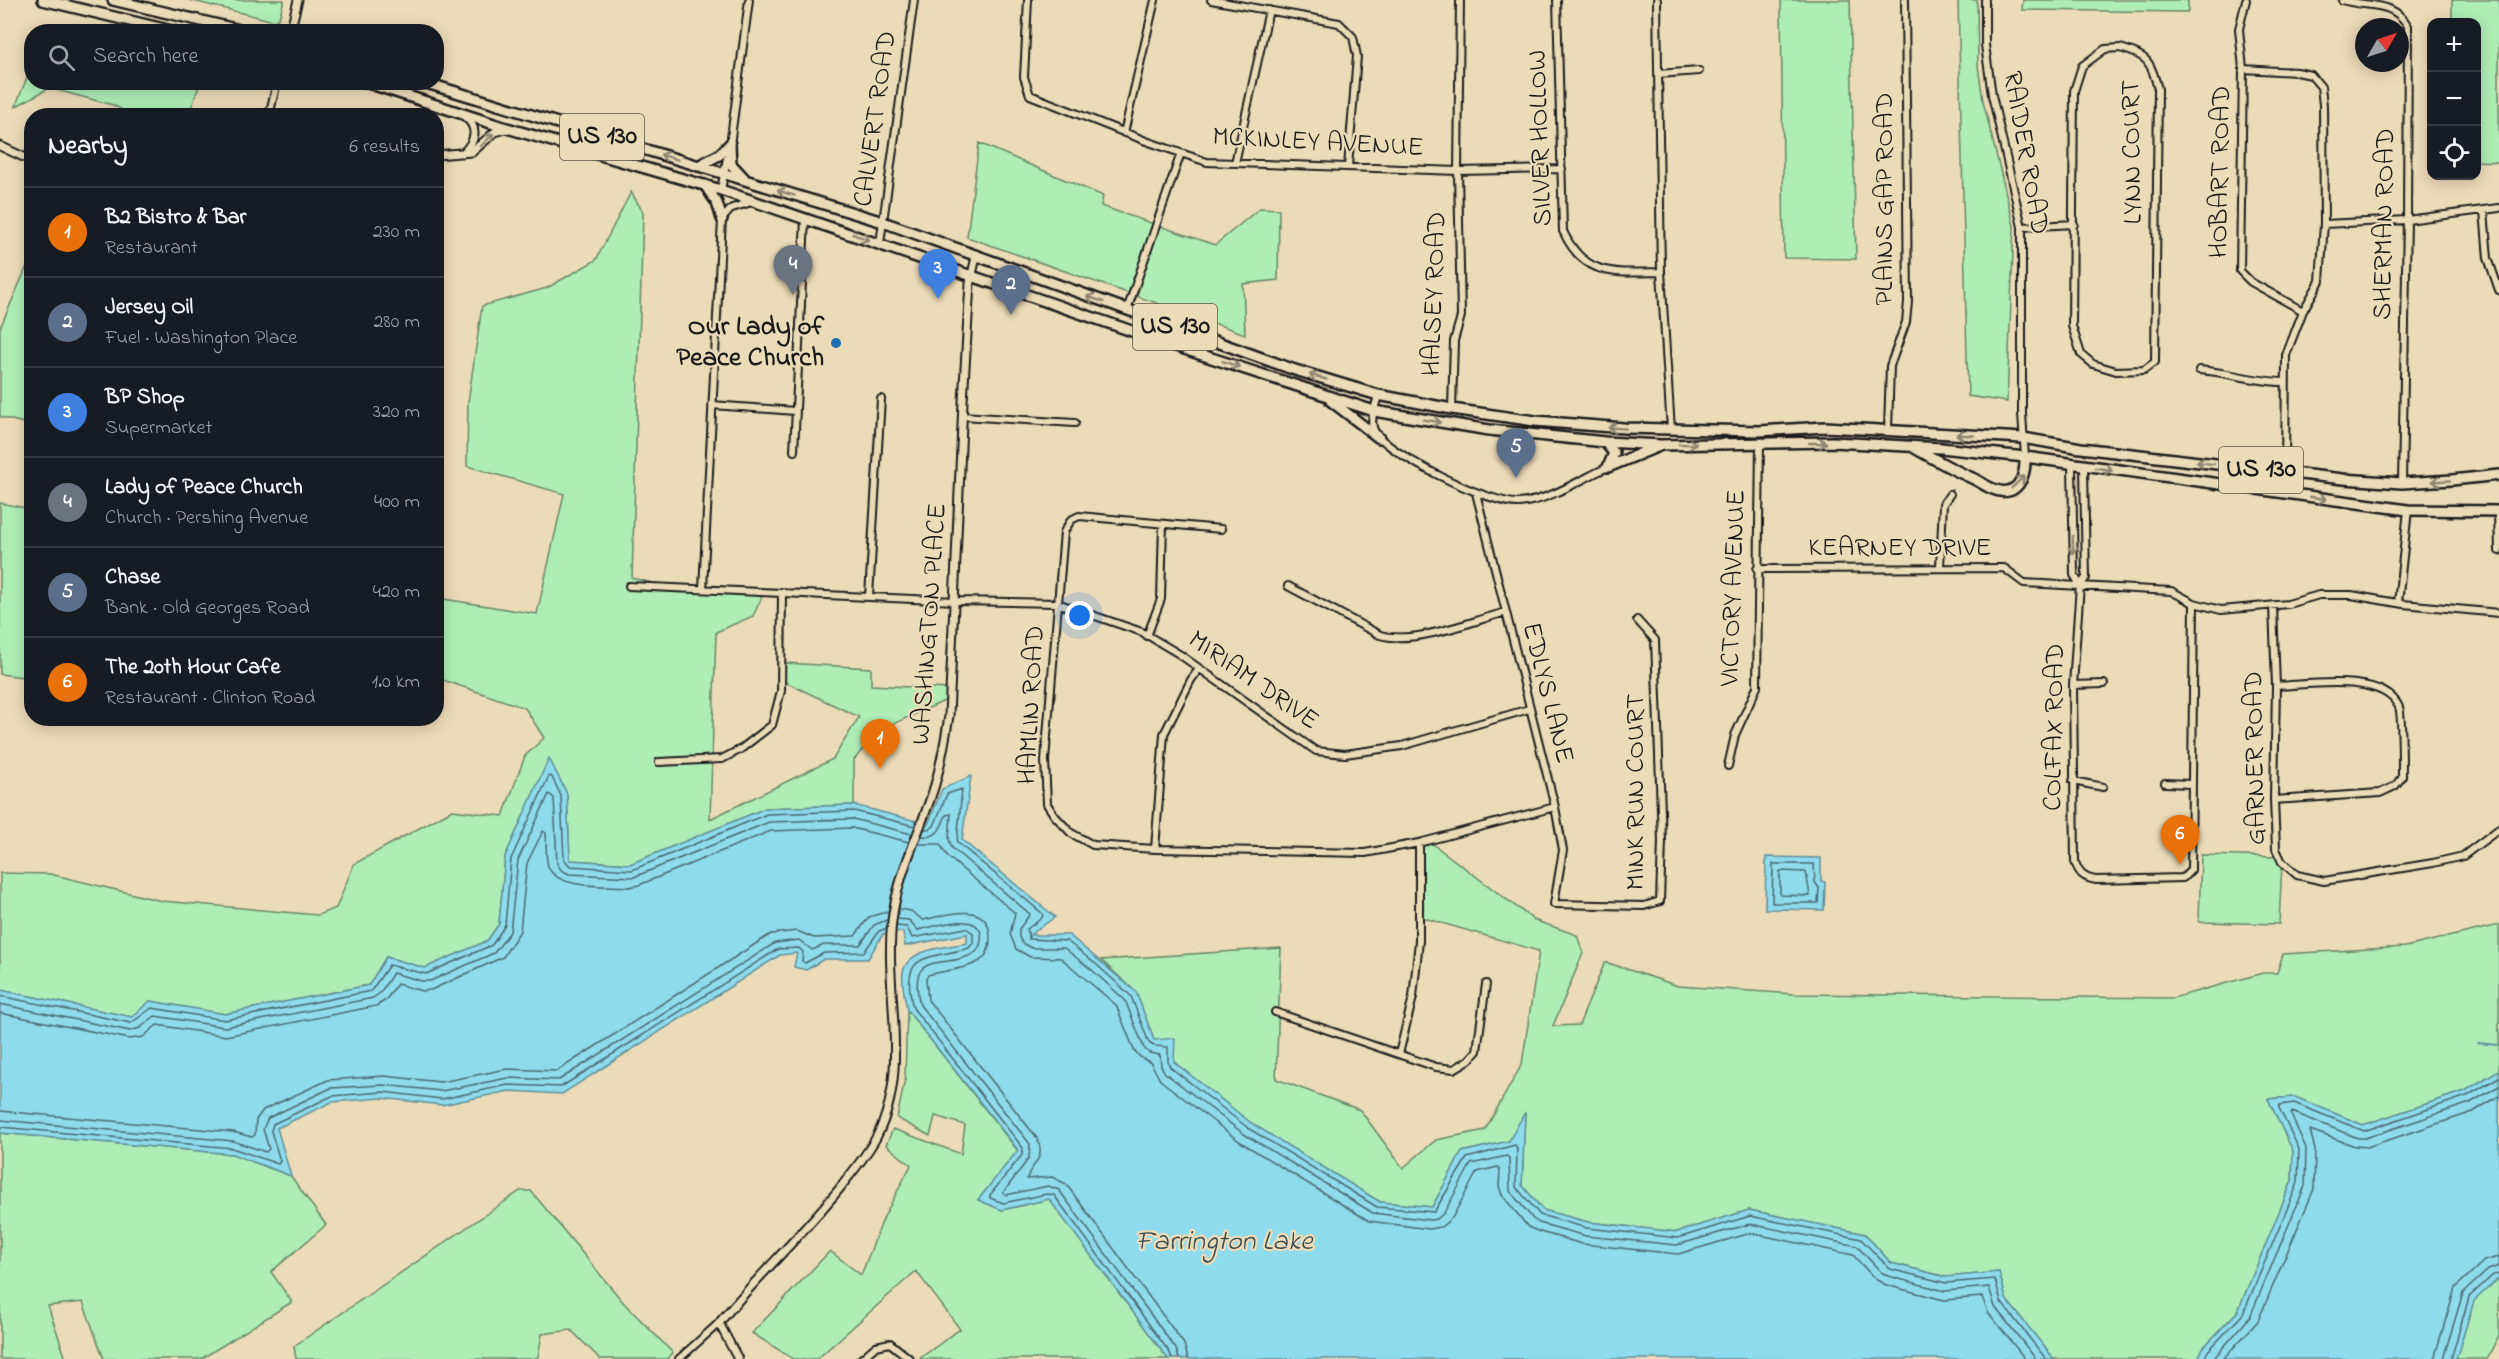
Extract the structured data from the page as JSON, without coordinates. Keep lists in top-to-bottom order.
{
  "streets": {
    "highway": ["US 130"],
    "street": [
      "CALVERT ROAD",
      "SILVER HOLLOW",
      "MCKINLEY AVENUE",
      "LYNN COURT",
      "RAIDER ROAD",
      "HOBART ROAD",
      "PLAINS GAP ROAD",
      "SHERMAN ROAD",
      "HALSEY ROAD",
      "KEARNEY DRIVE",
      "VICTORY AVENUE",
      "WASHINGTON PLACE",
      "MIRIAM DRIVE",
      "EDLYS LANE",
      "HAMLIN ROAD",
      "COLFAX ROAD",
      "GARNER ROAD",
      "MINK RUN COURT"
    ]
  },
  "crossings": [
    ["CALVERT ROAD", "US 130"],
    ["US 130", "RAIDER ROAD"],
    ["US 130", "PLAINS GAP ROAD"],
    ["US 130", "SHERMAN ROAD"],
    ["US 130", "HALSEY ROAD"],
    ["US 130", "VICTORY AVENUE"],
    ["US 130", "WASHINGTON PLACE"],
    ["US 130", "COLFAX ROAD"],
    ["SILVER HOLLOW", "MCKINLEY AVENUE"],
    ["MCKINLEY AVENUE", "HALSEY ROAD"],
    ["KEARNEY DRIVE", "VICTORY AVENUE"],
    ["KEARNEY DRIVE", "COLFAX ROAD"],
    ["KEARNEY DRIVE", "GARNER ROAD"],
    ["WASHINGTON PLACE", "MIRIAM DRIVE"],
    ["MIRIAM DRIVE", "EDLYS LANE"],
    ["MIRIAM DRIVE", "HAMLIN ROAD"],
    ["EDLYS LANE", "HAMLIN ROAD"],
    ["EDLYS LANE", "MINK RUN COURT"]
  ],
  "water": ["Farrington Lake"],
  "places": ["Our Lady of Peace Church"],
  "north": "top right",
  "page": {
    "map_buttons": ["+", "−"],
    "search": "Search here",
    "heading": ["Nearby", "6 results"],
    "list": [
      {
        "mark": "1",
        "name": "B2 Bistro & Bar",
        "note": "Restaurant",
        "value": "230 m"
      },
      {
        "mark": "2",
        "name": "Jersey Oil",
        "note": "Fuel · Washington Place",
        "value": "280 m"
      },
      {
        "mark": "3",
        "name": "BP Shop",
        "note": "Supermarket",
        "value": "320 m"
      },
      {
        "mark": "4",
        "name": "Lady of Peace Church",
        "note": "Church · Pershing Avenue",
        "value": "400 m"
      },
      {
        "mark": "5",
        "name": "Chase",
        "note": "Bank · Old Georges Road",
        "value": "420 m"
      },
      {
        "mark": "6",
        "name": "The 20th Hour Cafe",
        "note": "Restaurant · Clinton Road",
        "value": "1.0 km"
      }
    ],
    "pins": [
      "4",
      "3",
      "2",
      "5",
      "1",
      "6"
    ]
  }
}
